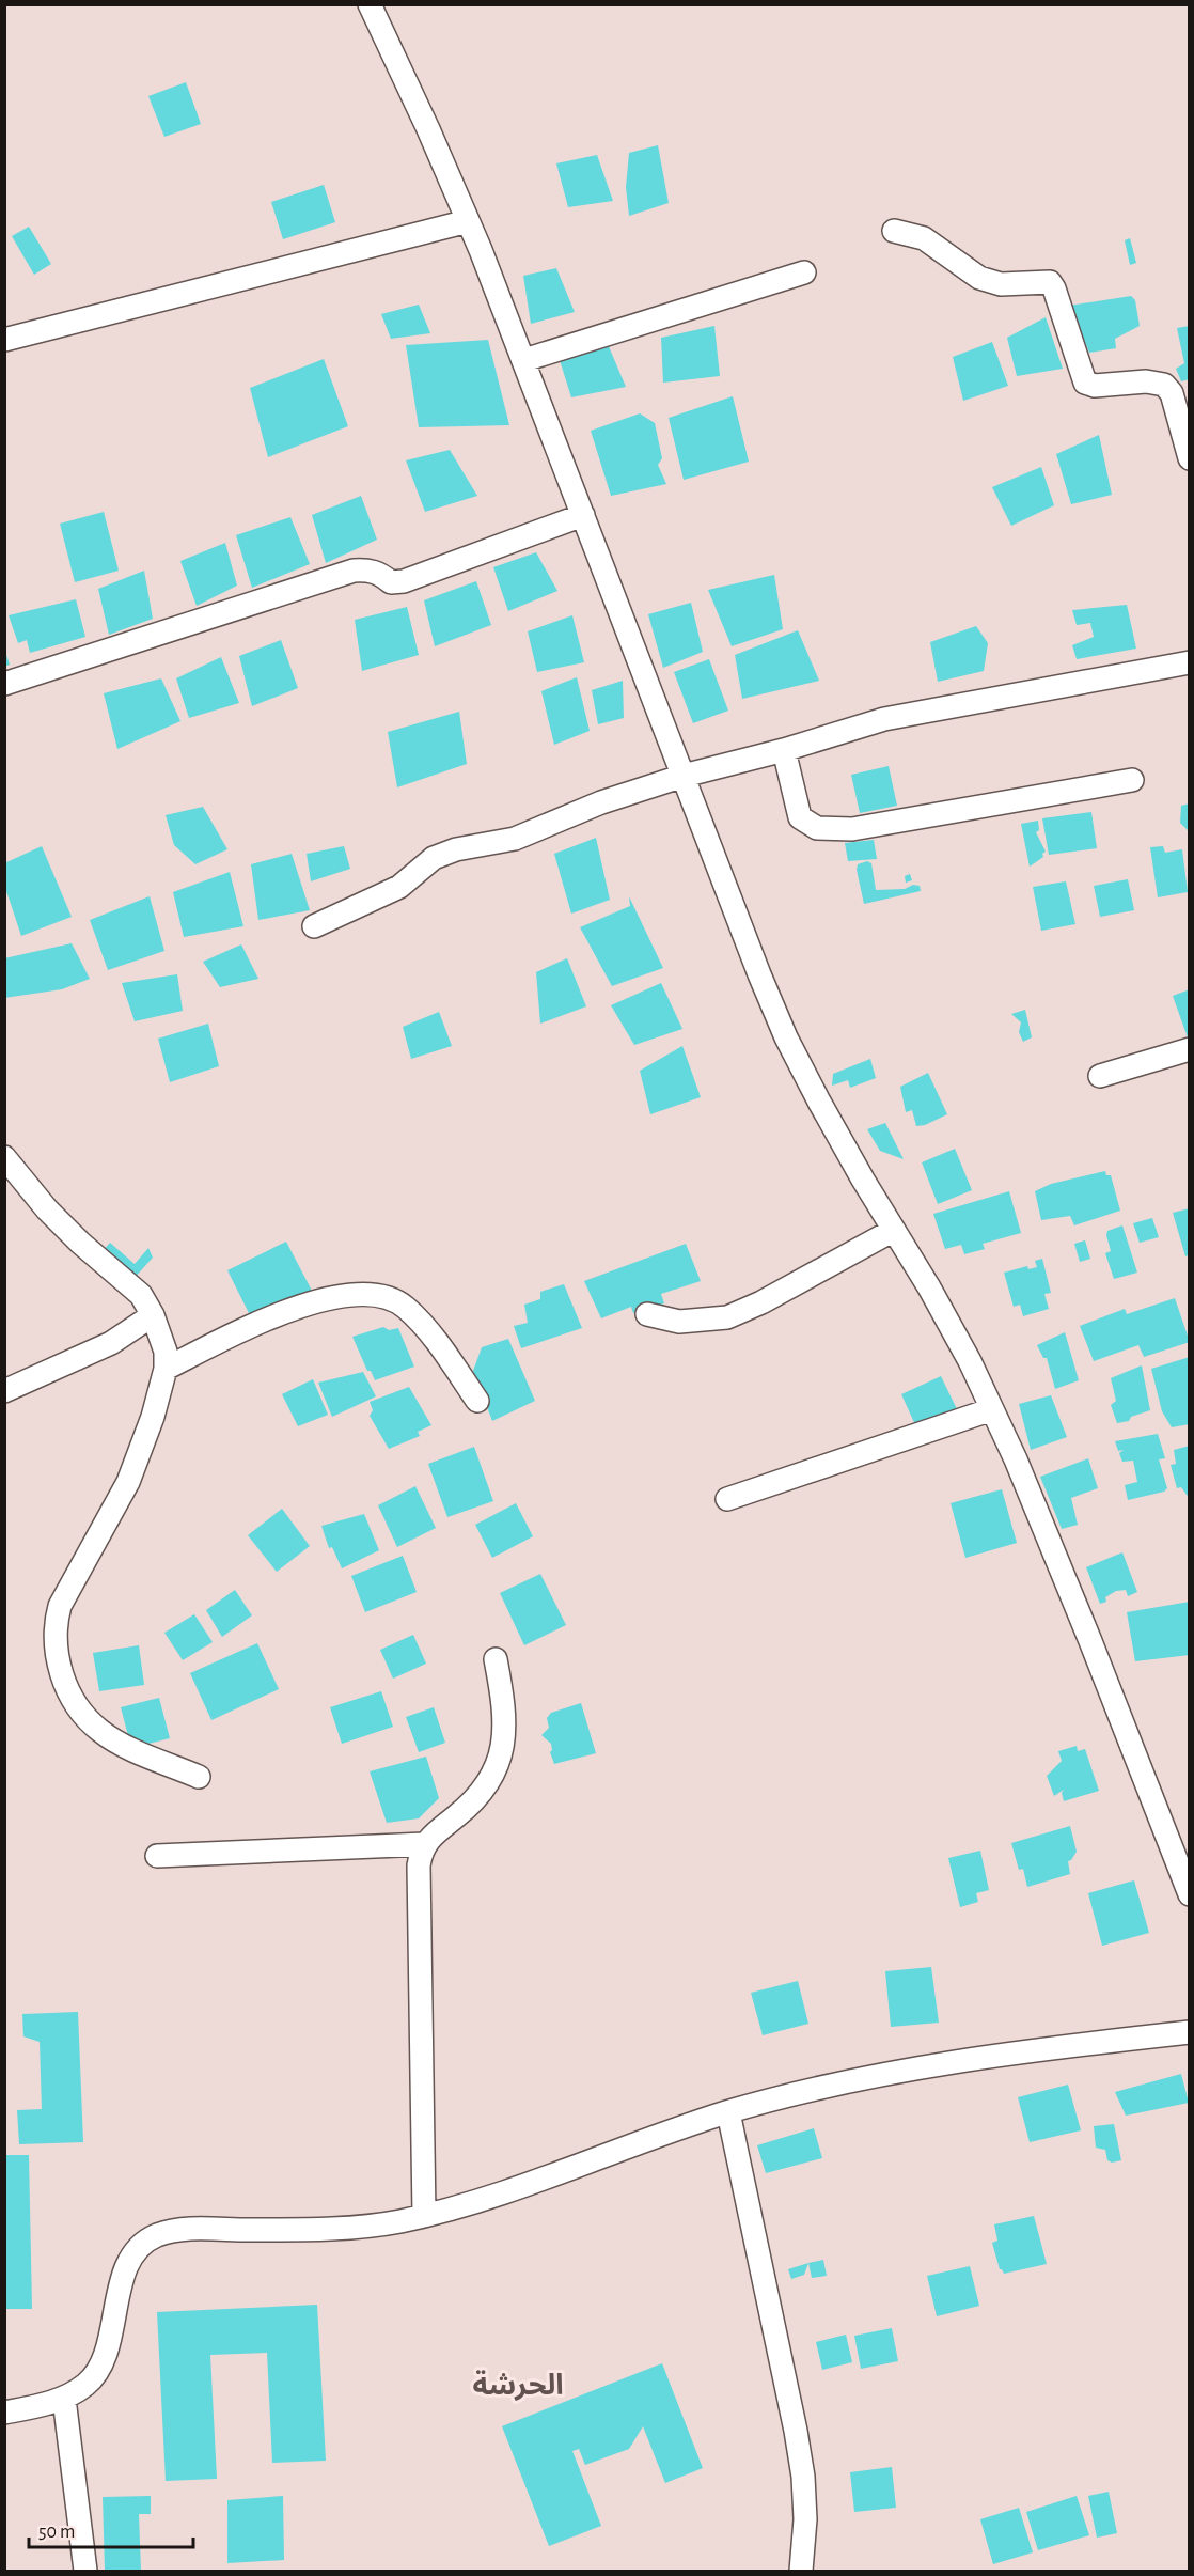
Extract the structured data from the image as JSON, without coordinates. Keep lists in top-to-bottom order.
{
  "districts": ["الحرشة"],
  "scale_bar": "50 m"
}
